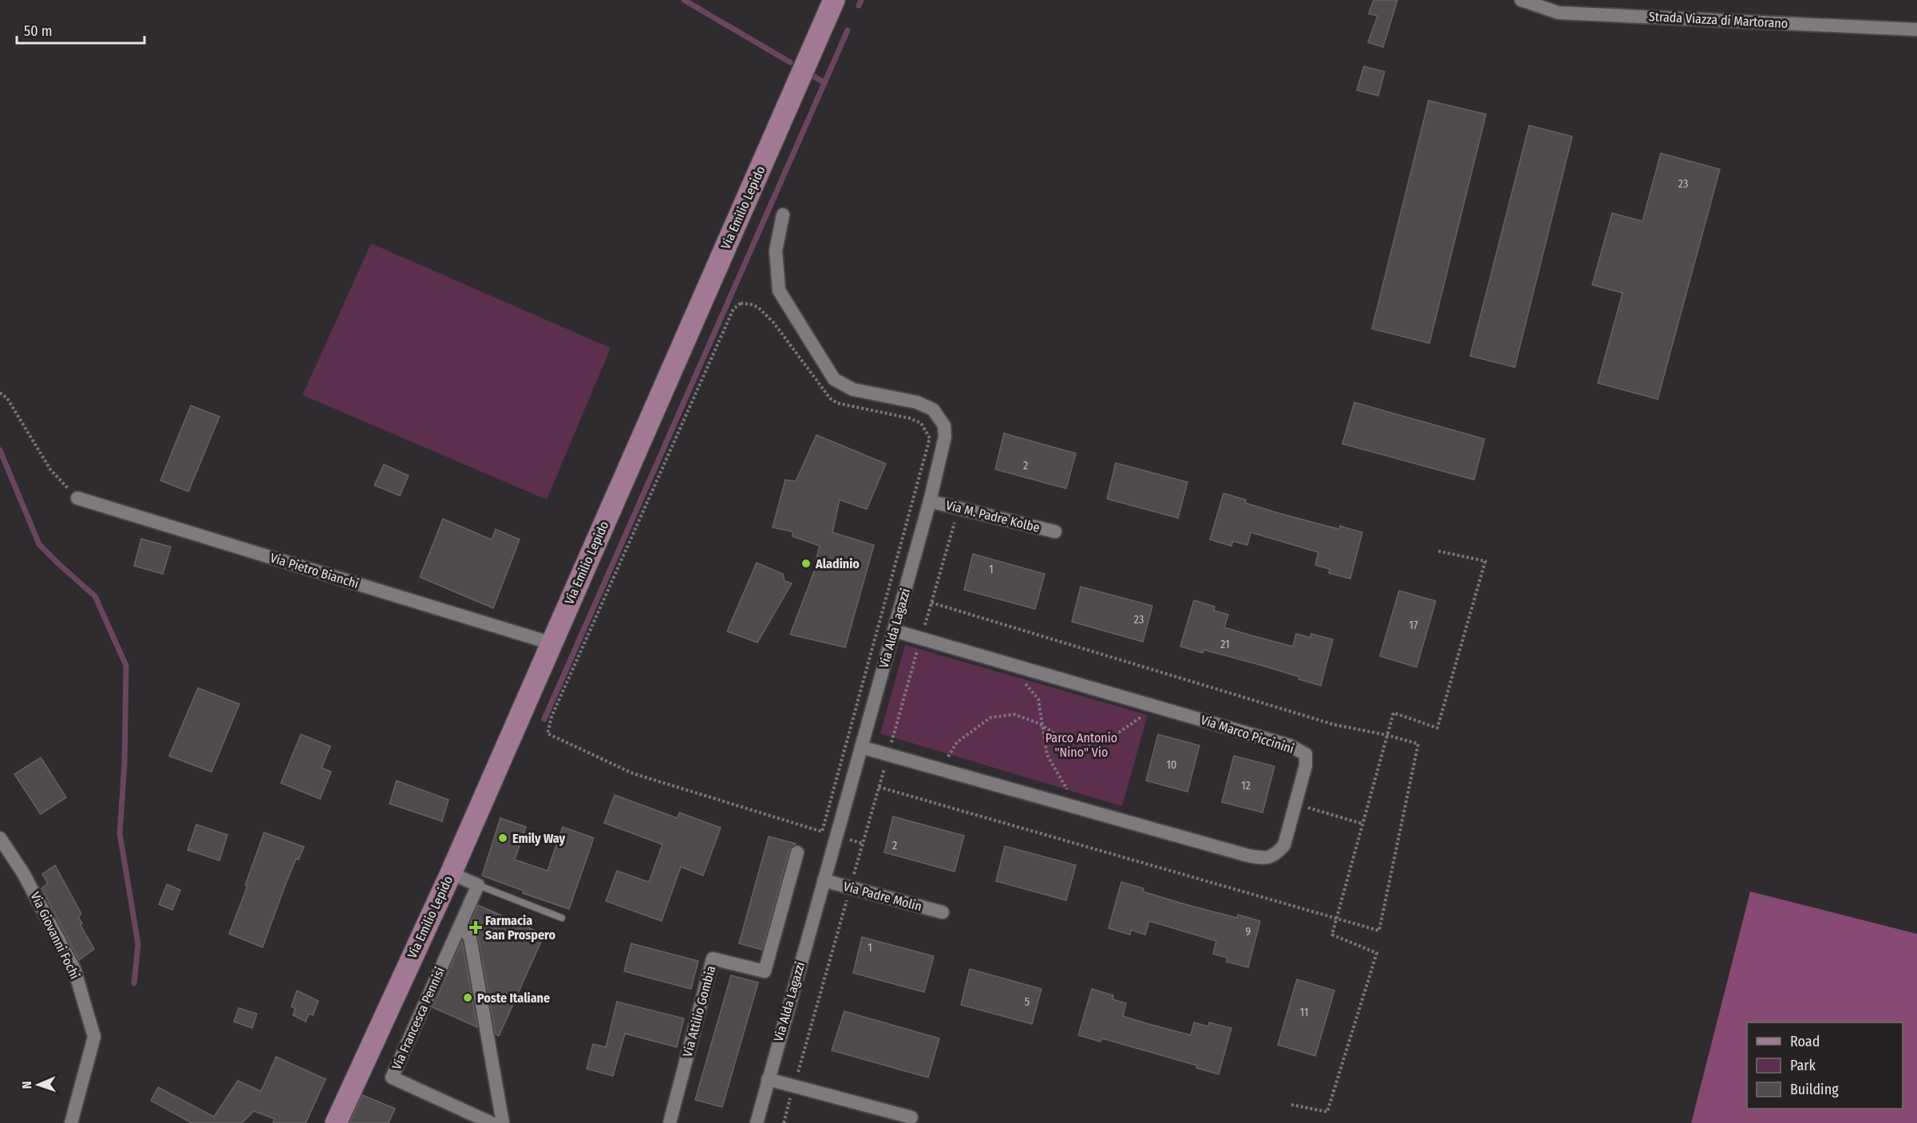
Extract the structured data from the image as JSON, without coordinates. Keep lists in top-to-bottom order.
{
  "streets": {
    "main road": ["Via Emilio Lepido"],
    "street": [
      "Strada Viazza di Martorano",
      "Via M. Padre Kolbe",
      "Via Pietro Bianchi",
      "Via Alda Lagazzi",
      "Via Marco Piccinini",
      "Via Padre Molin",
      "Via Giovanni Fochi",
      "Via Attilio Gombia",
      "Via Francesca Pennisi"
    ]
  },
  "crossings": [
    ["Via Emilio Lepido", "Via Pietro Bianchi"],
    ["Via M. Padre Kolbe", "Via Alda Lagazzi"],
    ["Via Alda Lagazzi", "Via Marco Piccinini"],
    ["Via Alda Lagazzi", "Via Padre Molin"]
  ],
  "parks": ["Parco Antonio \"Nino\" Vio"],
  "places": {
    "other": ["Aladinio", "Emily Way", "Poste Italiane"],
    "health": ["Farmacia San Prospero"]
  },
  "house_numbers": [
    "23",
    "2",
    "1",
    "23",
    "17",
    "21",
    "10",
    "12",
    "2",
    "9",
    "1",
    "5",
    "11"
  ],
  "legend": ["Road", "Park", "Building"],
  "scale_bar": "50 m",
  "north": "left"
}
